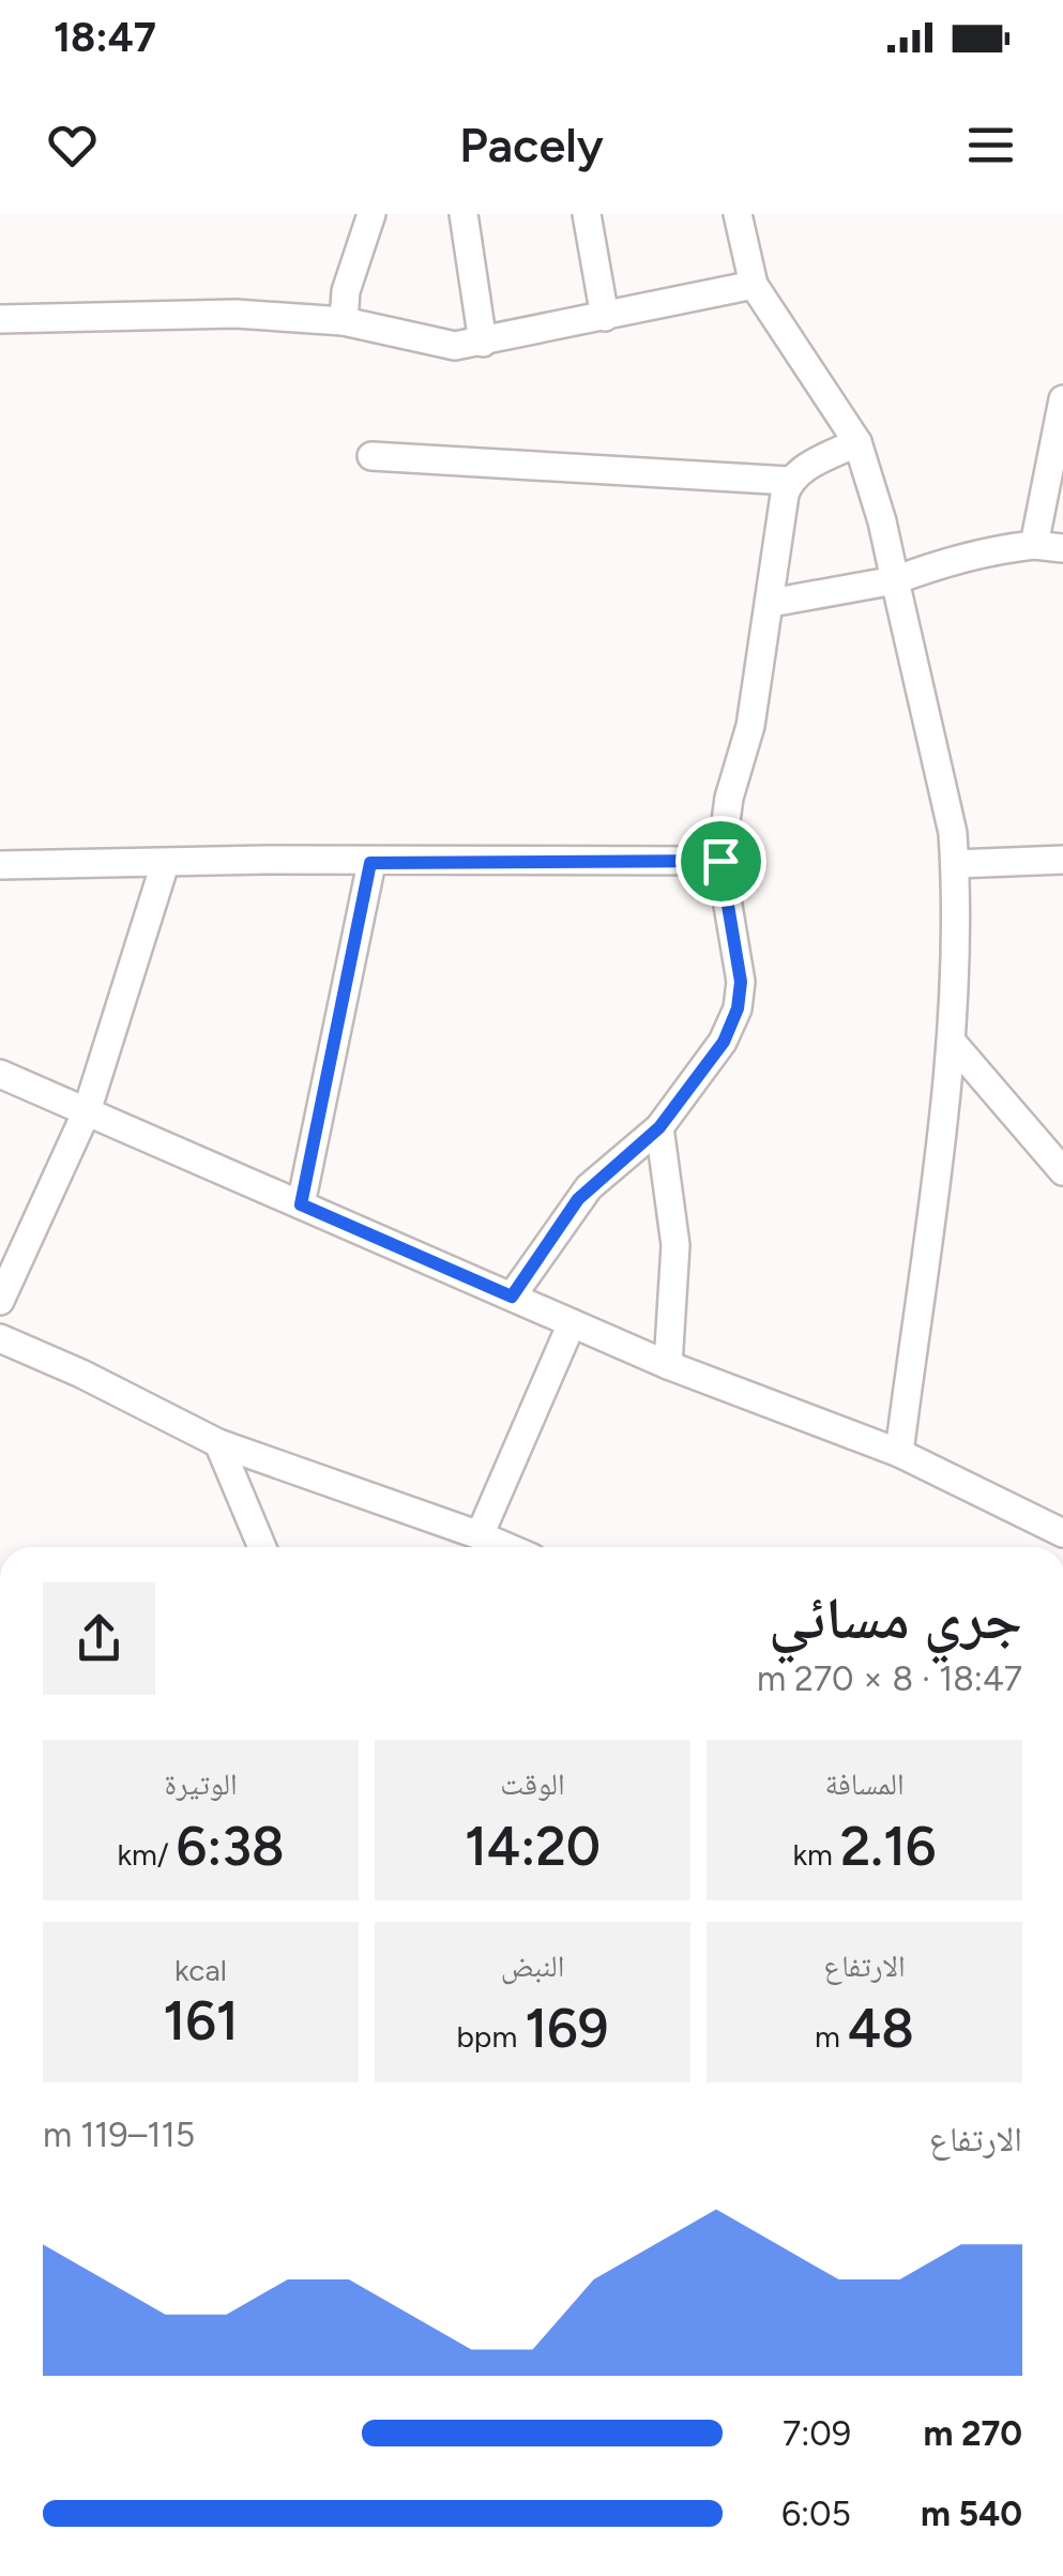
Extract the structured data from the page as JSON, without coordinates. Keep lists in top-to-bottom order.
{
  "page": {
    "status": "18:47",
    "header": "Pacely",
    "heading": ["جري مسائي", "18:47 · 8 × 270 m"],
    "stats": [
      ["المسافة", "2.16 km"],
      ["الوقت", "14:20"],
      ["الوتيرة", "6:38 /km"],
      ["الارتفاع", "48 m"],
      ["النبض", "169 bpm"],
      ["kcal", "161"]
    ],
    "chart": ["الارتفاع", "115–119 m"],
    "list": [
      {
        "name": "270 m",
        "note": "7:09"
      },
      {
        "name": "540 m",
        "note": "6:05"
      }
    ]
  }
}
